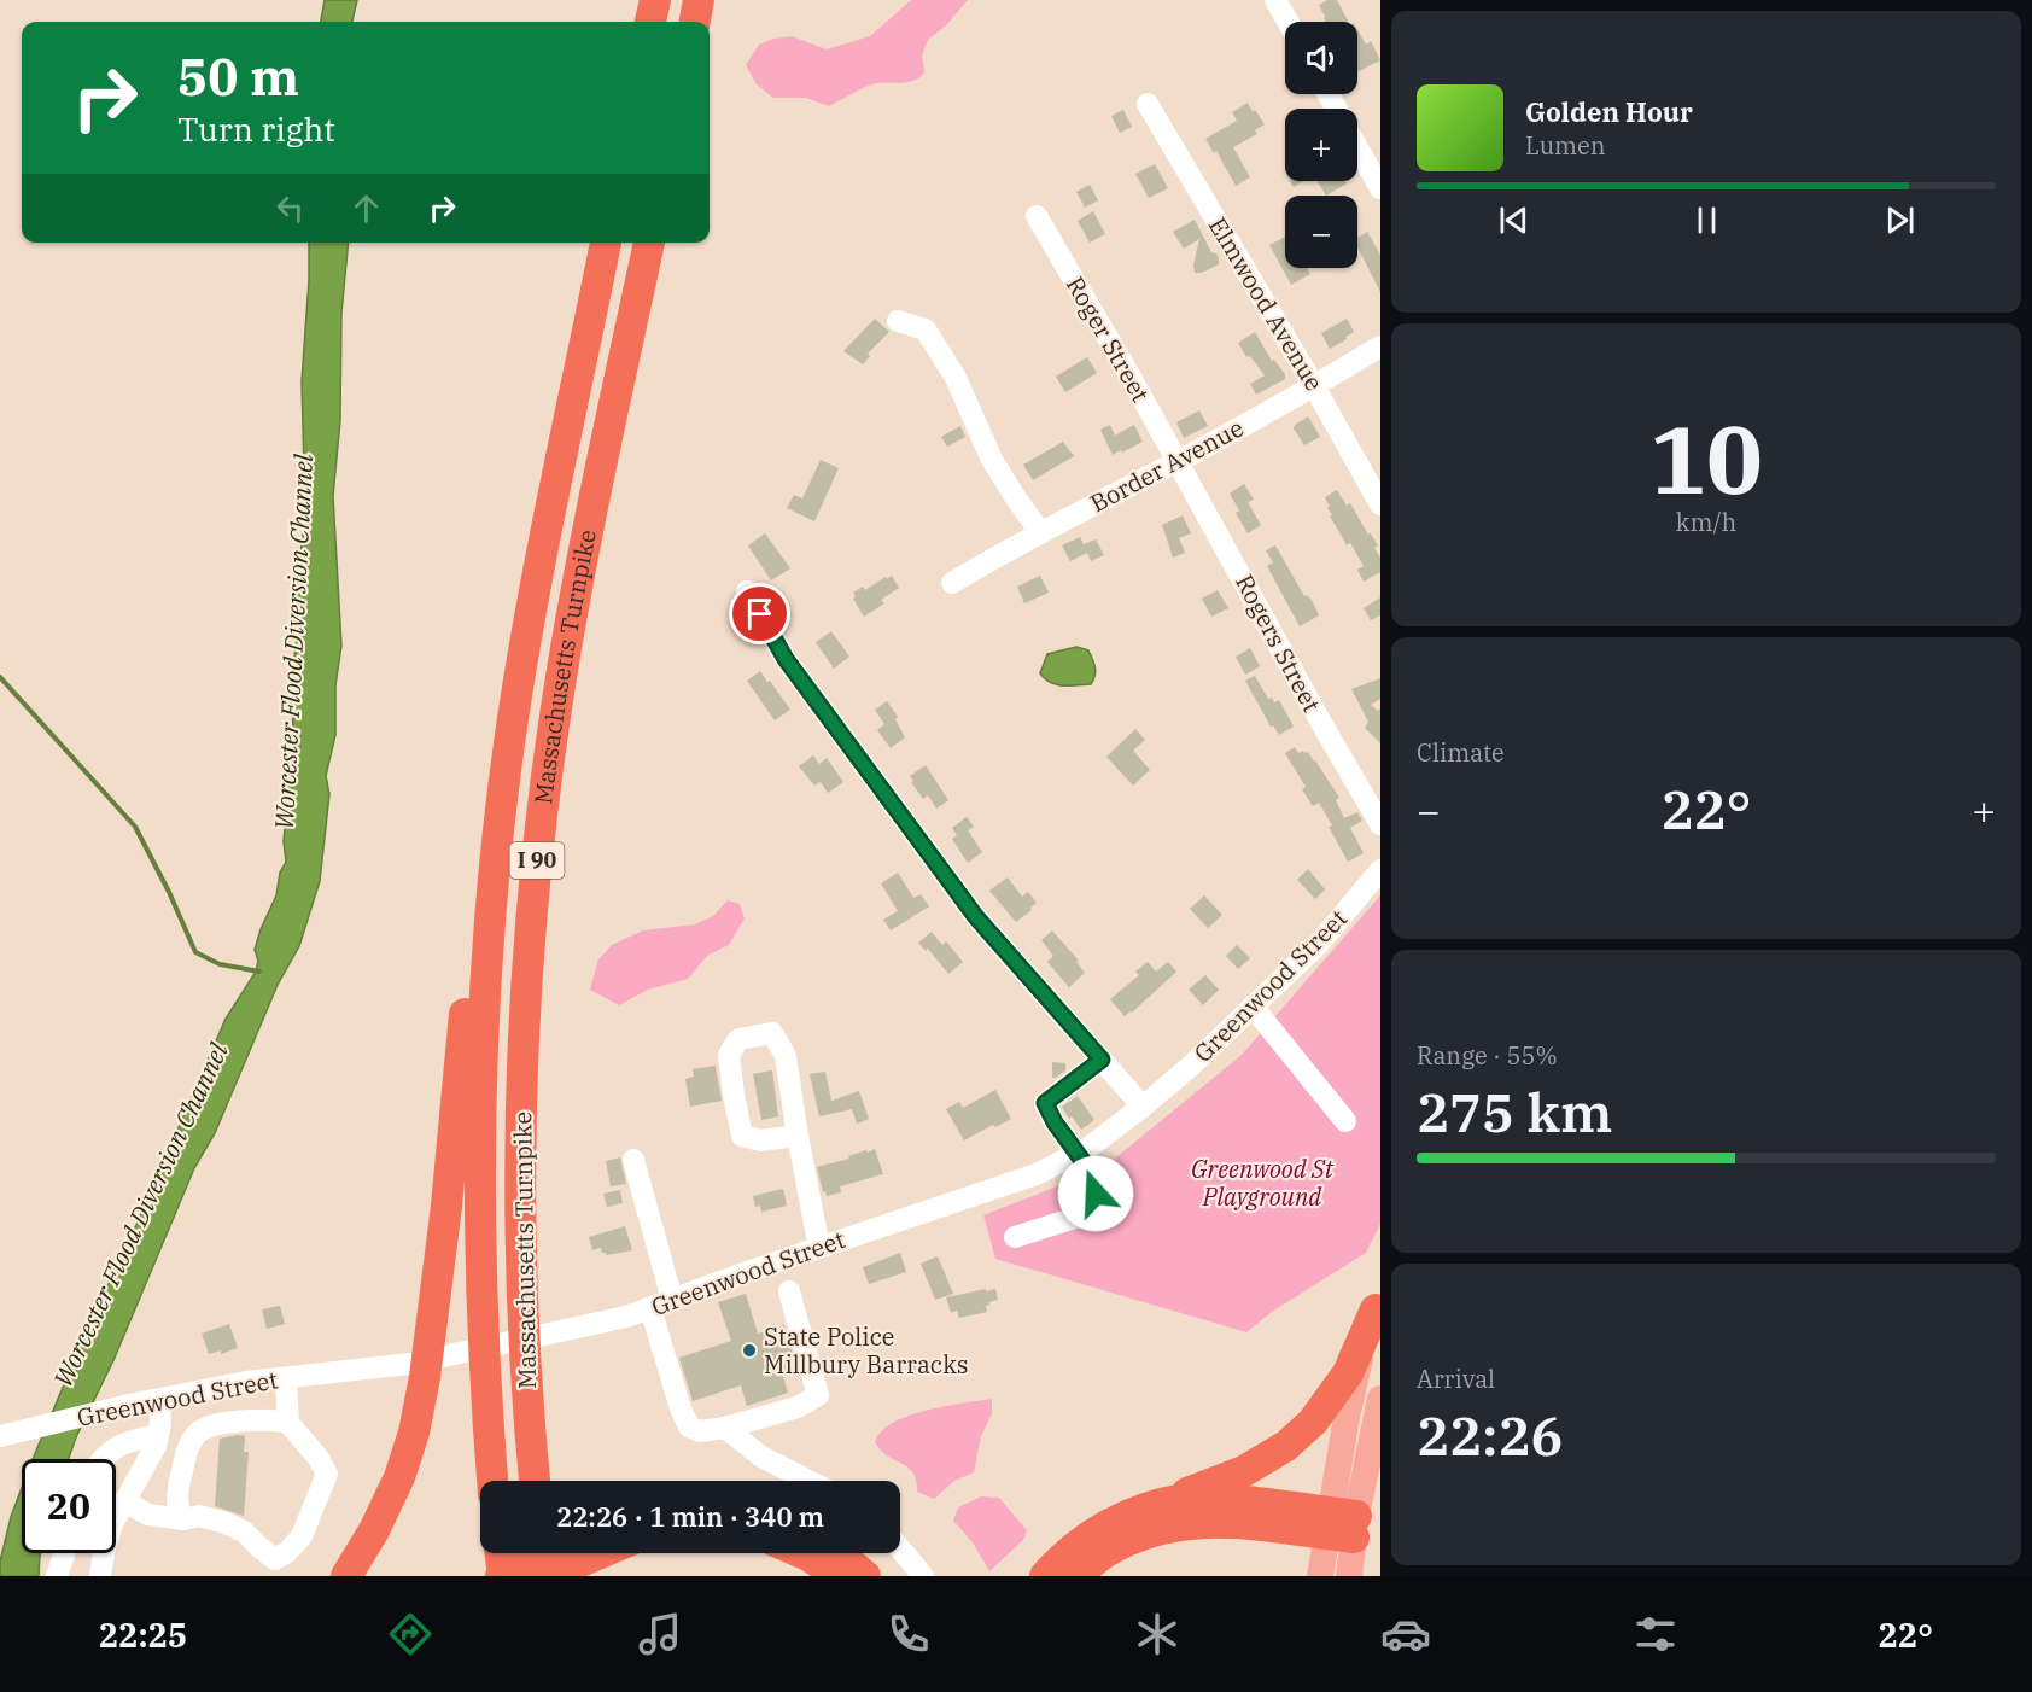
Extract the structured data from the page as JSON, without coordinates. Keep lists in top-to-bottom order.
{
  "streets": {
    "highway": ["Massachusetts Turnpike", "I 90"],
    "street": [
      "Elmwood Avenue",
      "Roger Street",
      "Border Avenue",
      "Rogers Street",
      "Greenwood Street"
    ]
  },
  "crossings": [
    ["Elmwood Avenue", "Border Avenue"],
    ["Roger Street", "Border Avenue"],
    ["Roger Street", "Rogers Street"],
    ["Border Avenue", "Rogers Street"]
  ],
  "water": ["Worcester Flood Diversion Channel"],
  "parks": ["Greenwood St Playground"],
  "places": ["State Police Millbury Barracks"],
  "page": {
    "map_buttons": ["+", "−"],
    "turn": ["50 m", "Turn right"],
    "song": ["Golden Hour", "Lumen"],
    "tile": [
      ["10", "km/h"],
      "Climate",
      ["Range · 55%", "275 km"],
      ["Arrival", "22:26"]
    ],
    "heat": ["−", "22°", "+"],
    "limit": "20",
    "trip": "22:26 · 1 min · 340 m",
    "tabs": ["22:25", "22°"]
  }
}
